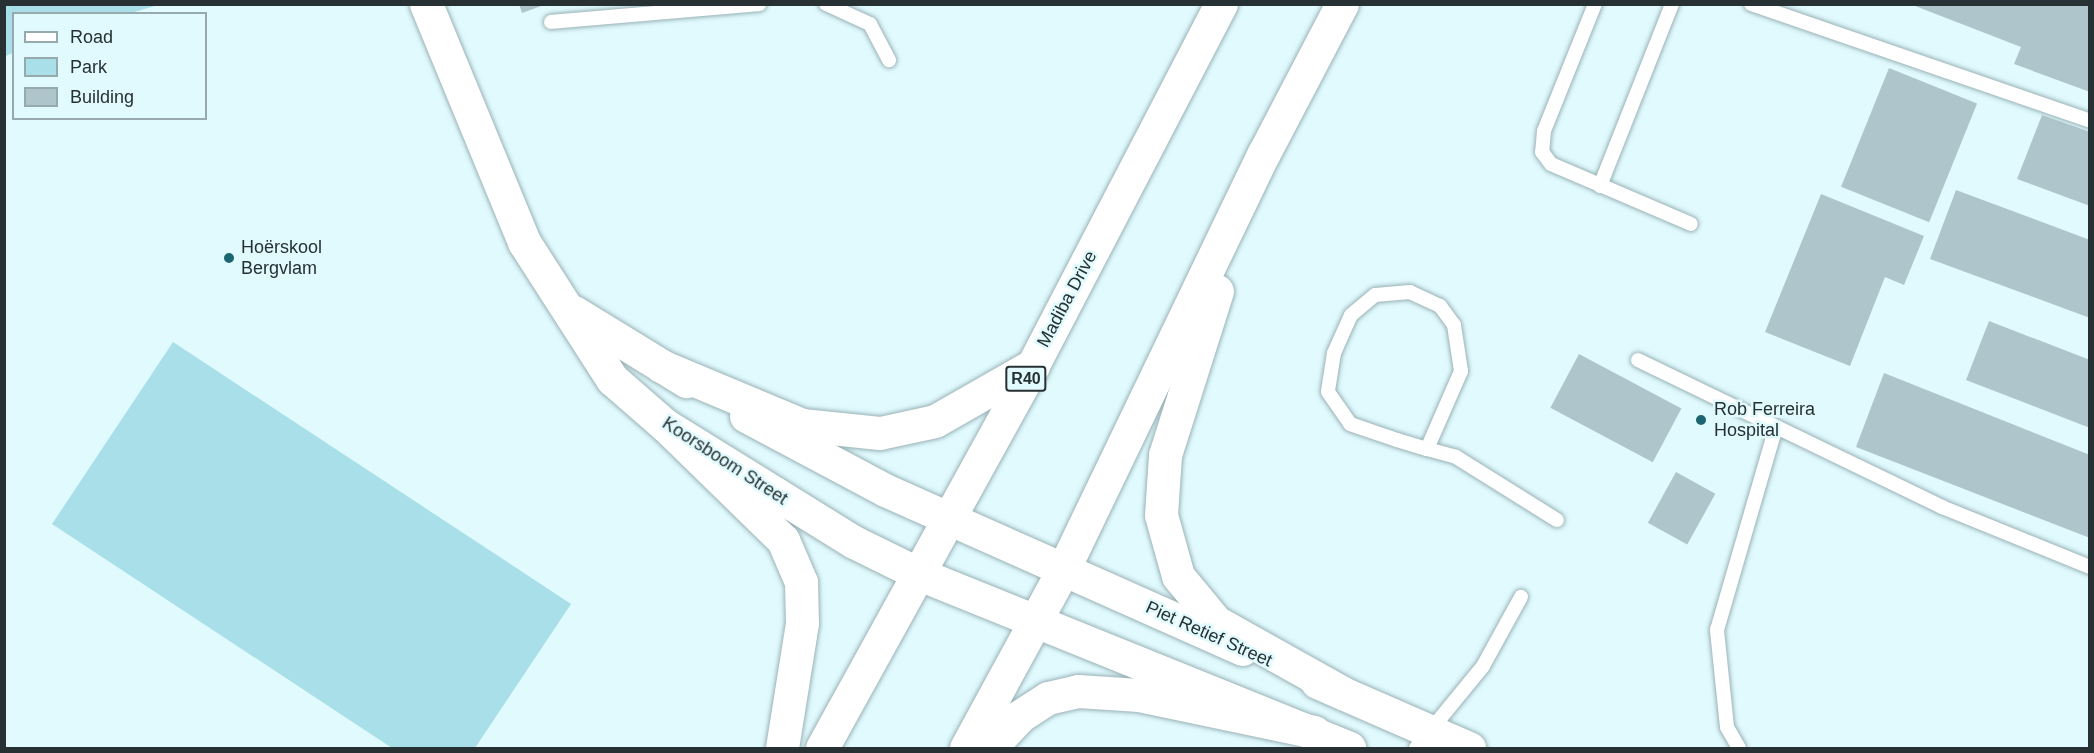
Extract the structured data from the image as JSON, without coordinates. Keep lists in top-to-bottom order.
{
  "streets": {
    "main road": [
      "Madiba Drive",
      "R40",
      "Koorsboom Street",
      "Piet Retief Street"
    ]
  },
  "crossings": [
    ["Madiba Drive", "Koorsboom Street"],
    ["Madiba Drive", "Piet Retief Street"],
    ["Koorsboom Street", "Piet Retief Street"]
  ],
  "places": ["Hoërskool Bergvlam", "Rob Ferreira Hospital"],
  "legend": ["Road", "Park", "Building"]
}
